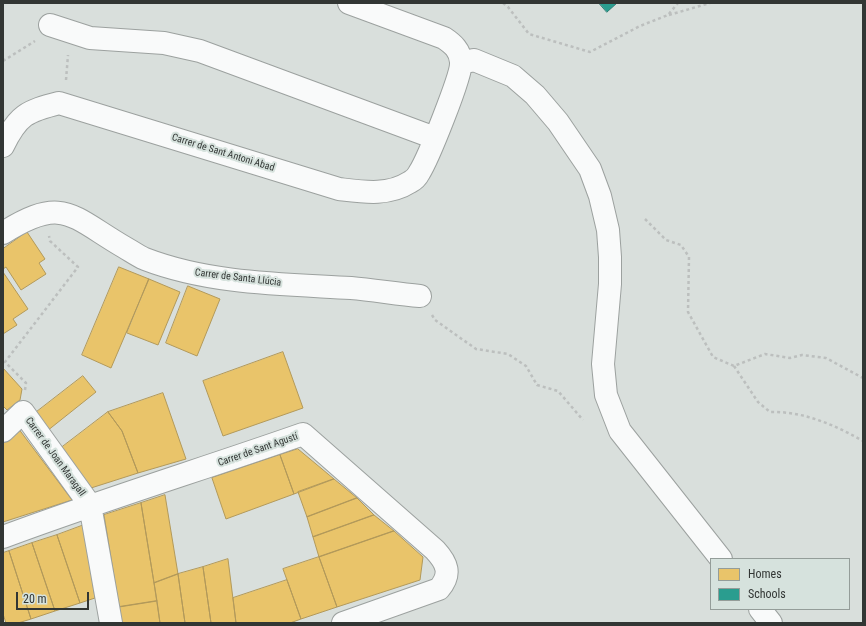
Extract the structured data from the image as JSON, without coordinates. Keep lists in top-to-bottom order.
{
  "streets": {
    "street": [
      "Carrer de Sant Antoni Abad",
      "Carrer de Santa Llúcia",
      "Carrer de Sant Agustí",
      "Carrer de Joan Maragall"
    ]
  },
  "crossings": [
    ["Carrer de Sant Agustí", "Carrer de Joan Maragall"]
  ],
  "legend": ["Homes", "Schools"],
  "scale_bar": "20 m"
}
